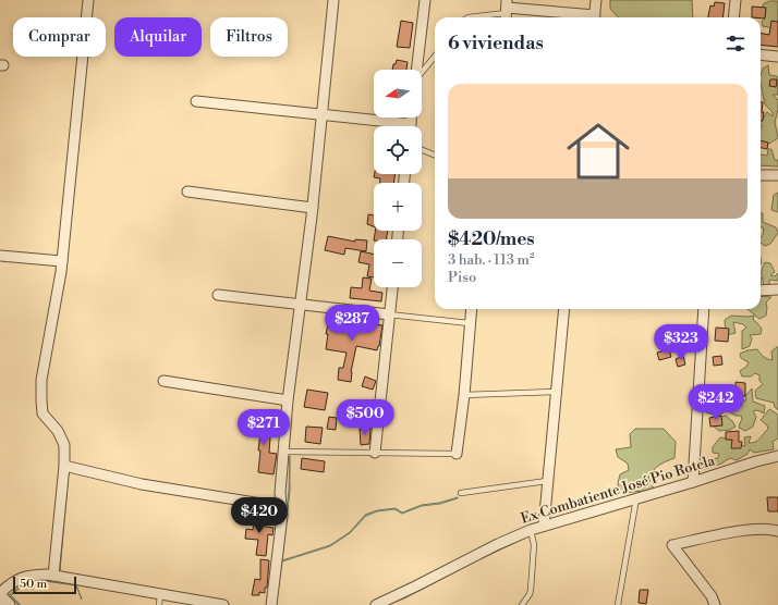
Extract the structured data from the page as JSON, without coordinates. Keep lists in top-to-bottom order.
{
  "streets": {
    "street": ["Ex Combatiente José Pio Rotela"]
  },
  "scale_bar": "50 m",
  "north": "left",
  "page": {
    "chip": ["Comprar", "Alquilar", "Filtros"],
    "heading": "6 viviendas",
    "map_buttons": ["+", "−"],
    "list": [
      {
        "name": "$420/mes",
        "note": "3 hab. · 113 m² · Piso"
      }
    ],
    "price": [
      "$287",
      "$323",
      "$242",
      "$500",
      "$271",
      "$420"
    ],
    "scale": "50 m"
  }
}
